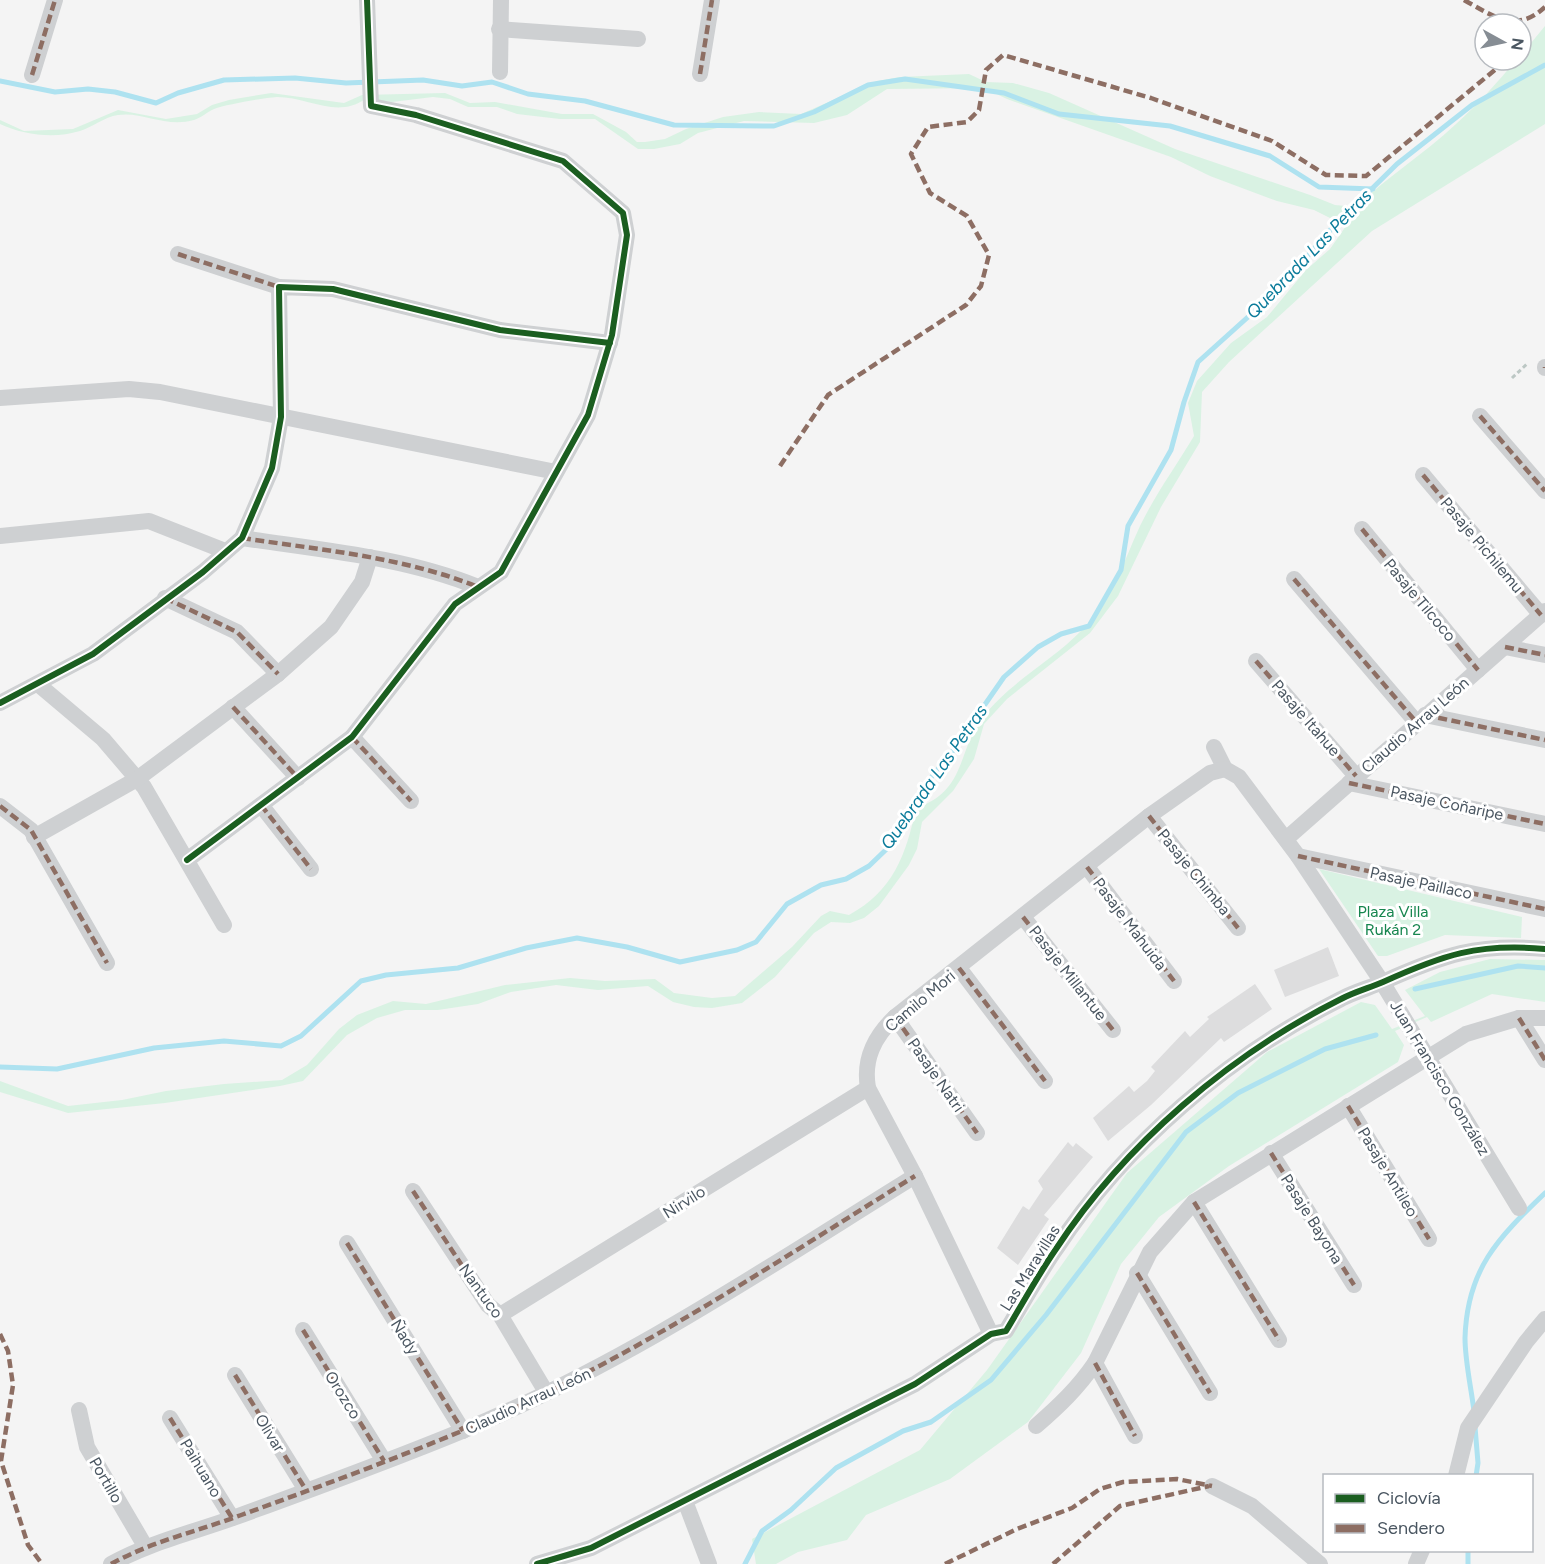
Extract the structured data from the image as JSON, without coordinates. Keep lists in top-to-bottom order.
{
  "streets": {
    "street": [
      "Pasaje Pichilemu",
      "Pasaje Tilcoco",
      "Pasaje Itahue",
      "Claudio Arrau León",
      "Pasaje Coñaripe",
      "Pasaje Chimba",
      "Pasaje Paillaco",
      "Pasaje Mahuida",
      "Pasaje Millantue",
      "Camilo Mori",
      "Pasaje Natri",
      "Juan Francisco González",
      "Pasaje Antileo",
      "Nirvilo",
      "Pasaje Bayona",
      "Las Maravillas",
      "Nantuco",
      "Ñady",
      "Orozco",
      "Olivar",
      "Paihuano",
      "Portillo"
    ]
  },
  "crossings": [
    ["Pasaje Pichilemu", "Claudio Arrau León"],
    ["Pasaje Tilcoco", "Claudio Arrau León"],
    ["Pasaje Itahue", "Claudio Arrau León"],
    ["Pasaje Itahue", "Pasaje Coñaripe"],
    ["Claudio Arrau León", "Pasaje Coñaripe"],
    ["Claudio Arrau León", "Camilo Mori"],
    ["Claudio Arrau León", "Juan Francisco González"],
    ["Claudio Arrau León", "Nantuco"],
    ["Claudio Arrau León", "Ñady"],
    ["Claudio Arrau León", "Orozco"],
    ["Claudio Arrau León", "Olivar"],
    ["Claudio Arrau León", "Paihuano"],
    ["Claudio Arrau León", "Portillo"],
    ["Pasaje Chimba", "Camilo Mori"],
    ["Pasaje Paillaco", "Juan Francisco González"],
    ["Pasaje Mahuida", "Camilo Mori"],
    ["Pasaje Millantue", "Camilo Mori"],
    ["Camilo Mori", "Pasaje Natri"],
    ["Camilo Mori", "Juan Francisco González"],
    ["Camilo Mori", "Nirvilo"],
    ["Camilo Mori", "Las Maravillas"],
    ["Juan Francisco González", "Las Maravillas"],
    ["Nirvilo", "Nantuco"]
  ],
  "water": ["Quebrada Las Petras"],
  "parks": ["Plaza Villa Rukán 2"],
  "legend": ["Ciclovía", "Sendero"],
  "north": "right"
}
